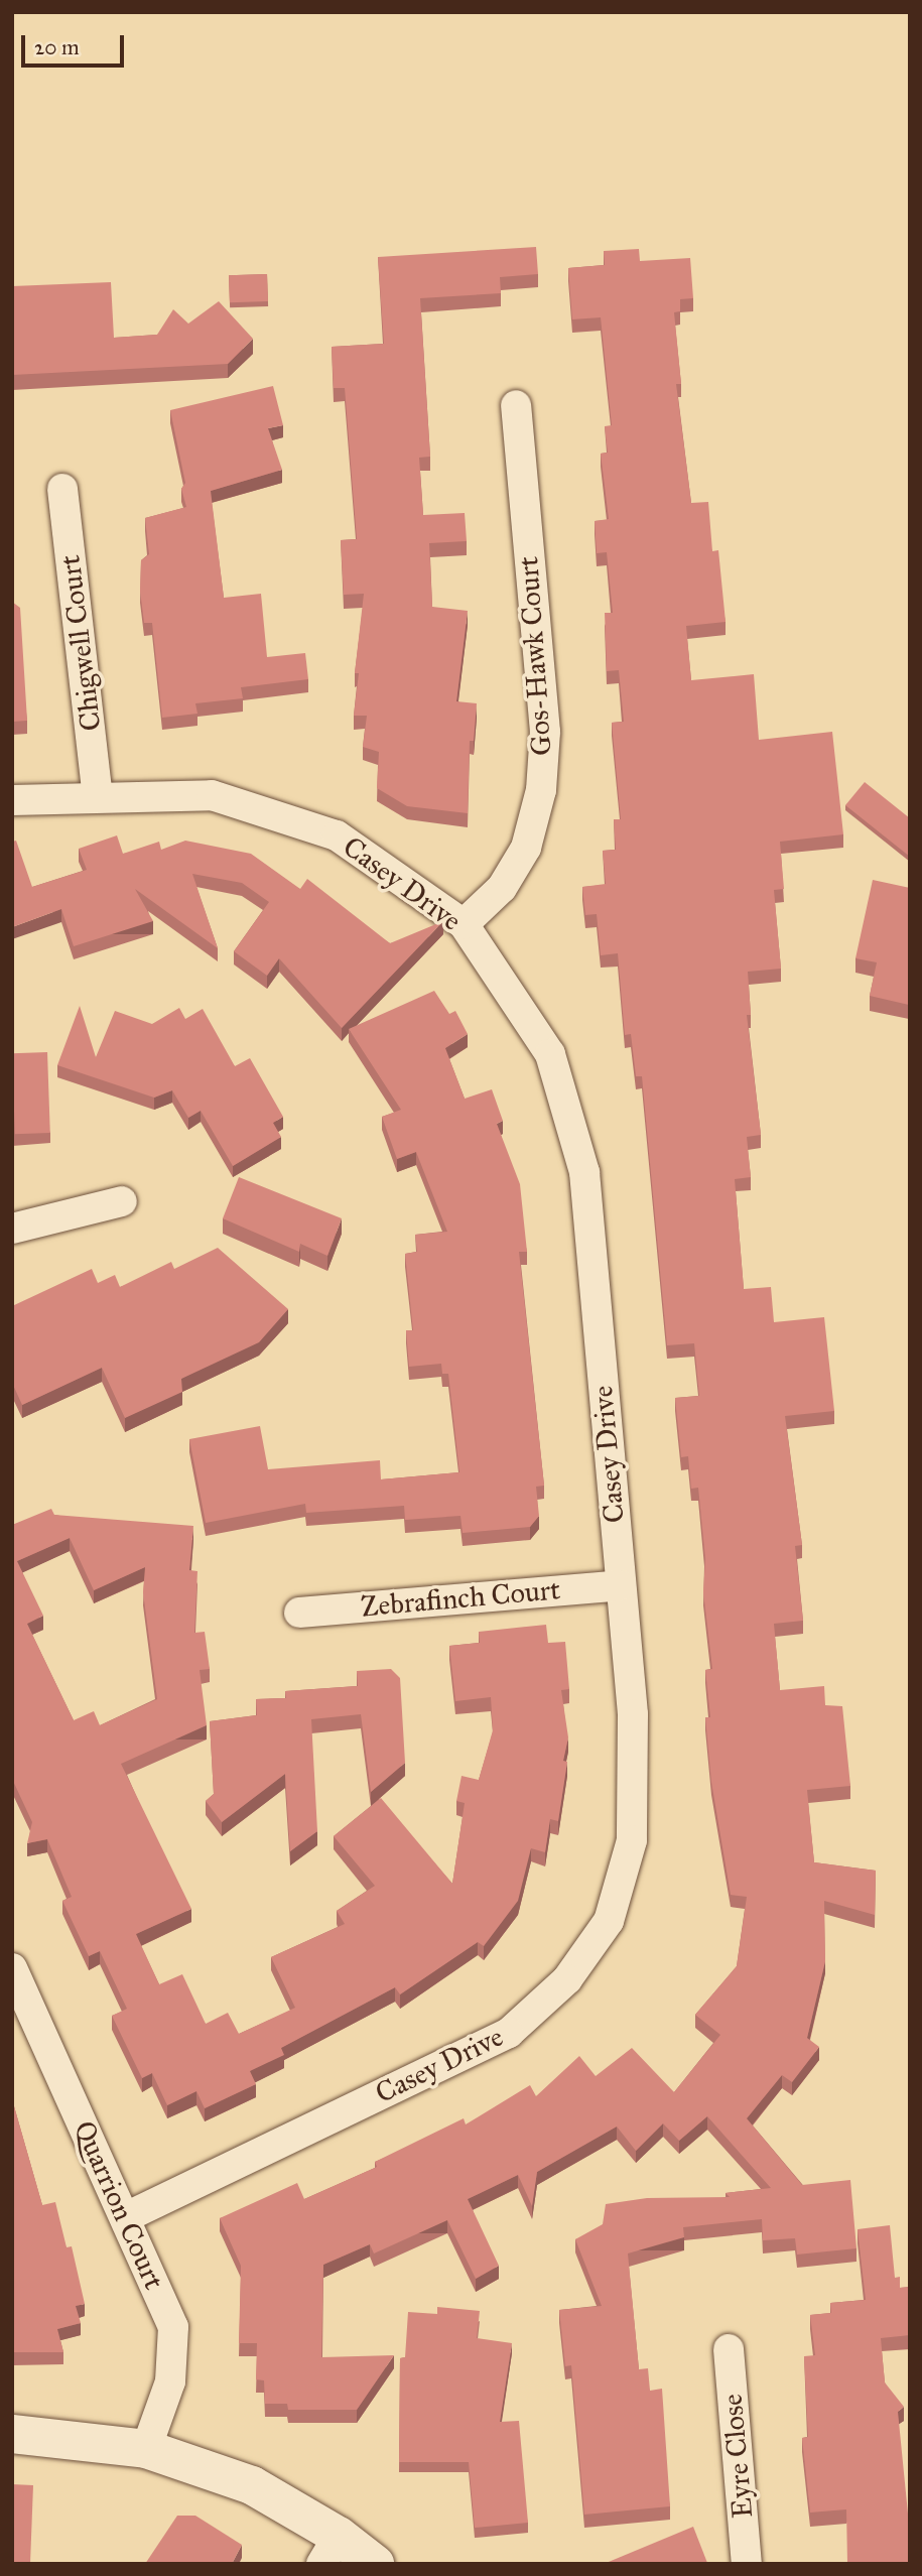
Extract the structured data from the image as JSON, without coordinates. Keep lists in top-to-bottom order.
{
  "streets": {
    "street": [
      "Chigwell Court",
      "Gos-Hawk Court",
      "Casey Drive",
      "Zebrafinch Court",
      "Quarrion Court",
      "Eyre Close"
    ]
  },
  "crossings": [
    ["Chigwell Court", "Casey Drive"],
    ["Gos-Hawk Court", "Casey Drive"],
    ["Casey Drive", "Zebrafinch Court"],
    ["Casey Drive", "Quarrion Court"]
  ],
  "scale_bar": "20 m"
}
